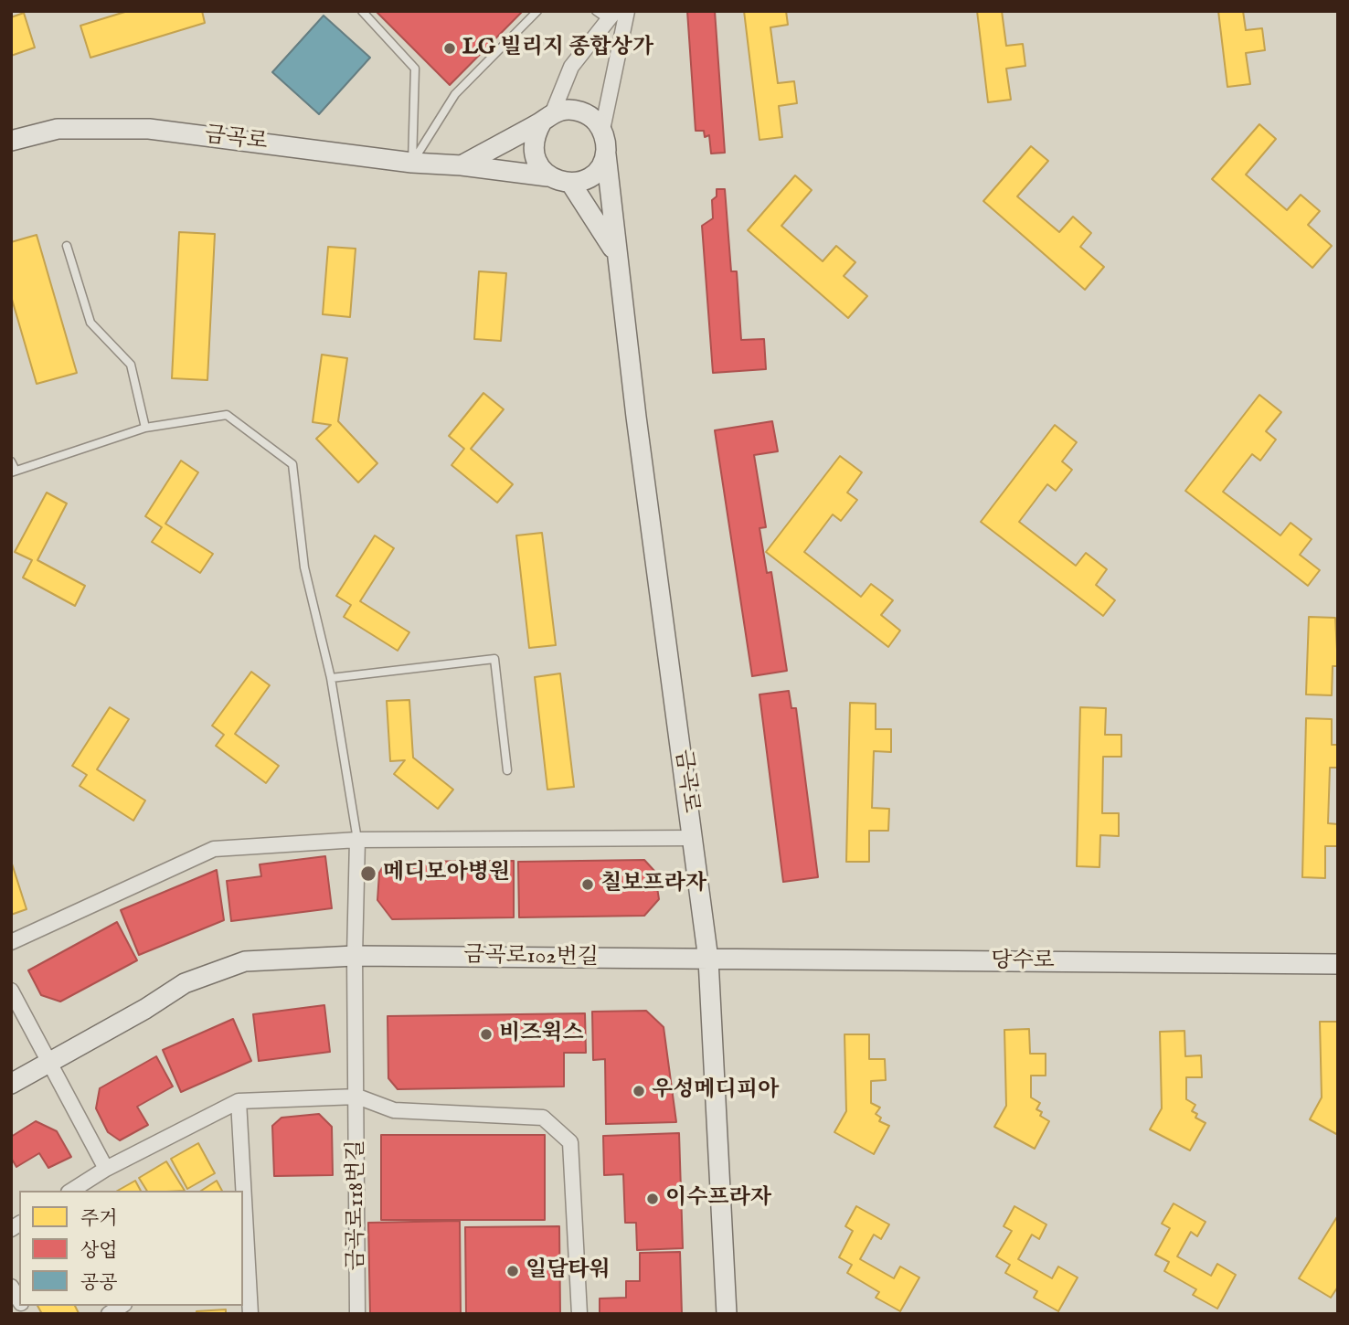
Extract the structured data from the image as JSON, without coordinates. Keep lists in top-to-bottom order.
{
  "streets": {
    "main road": ["금곡로", "금곡로102번길", "당수로"],
    "street": ["금곡로118번길"]
  },
  "crossings": [
    ["금곡로", "금곡로102번길"],
    ["금곡로", "당수로"],
    ["금곡로102번길", "당수로"]
  ],
  "places": [
    "LG 빌리지 종합상가",
    "메디모아병원",
    "칠보프라자",
    "비즈윅스",
    "우성메디피아",
    "이수프라자",
    "일담타워"
  ],
  "legend": ["주거", "상업", "공공"]
}
